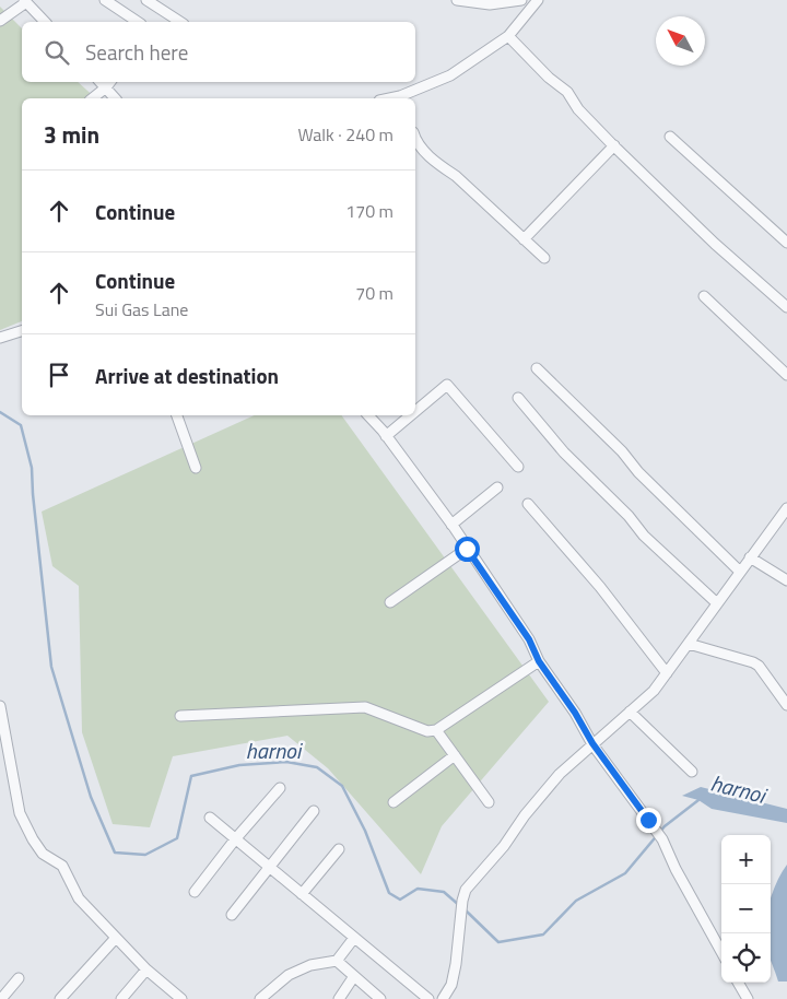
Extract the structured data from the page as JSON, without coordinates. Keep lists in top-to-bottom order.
{
  "water": ["harnoi"],
  "north": "top left",
  "page": {
    "search": "Search here",
    "heading": ["3 min", "Walk · 240 m"],
    "list": [
      ["Continue", "170 m"],
      ["Continue", "Sui Gas Lane", "70 m"],
      "Arrive at destination"
    ],
    "map_buttons": ["+", "−"]
  }
}
